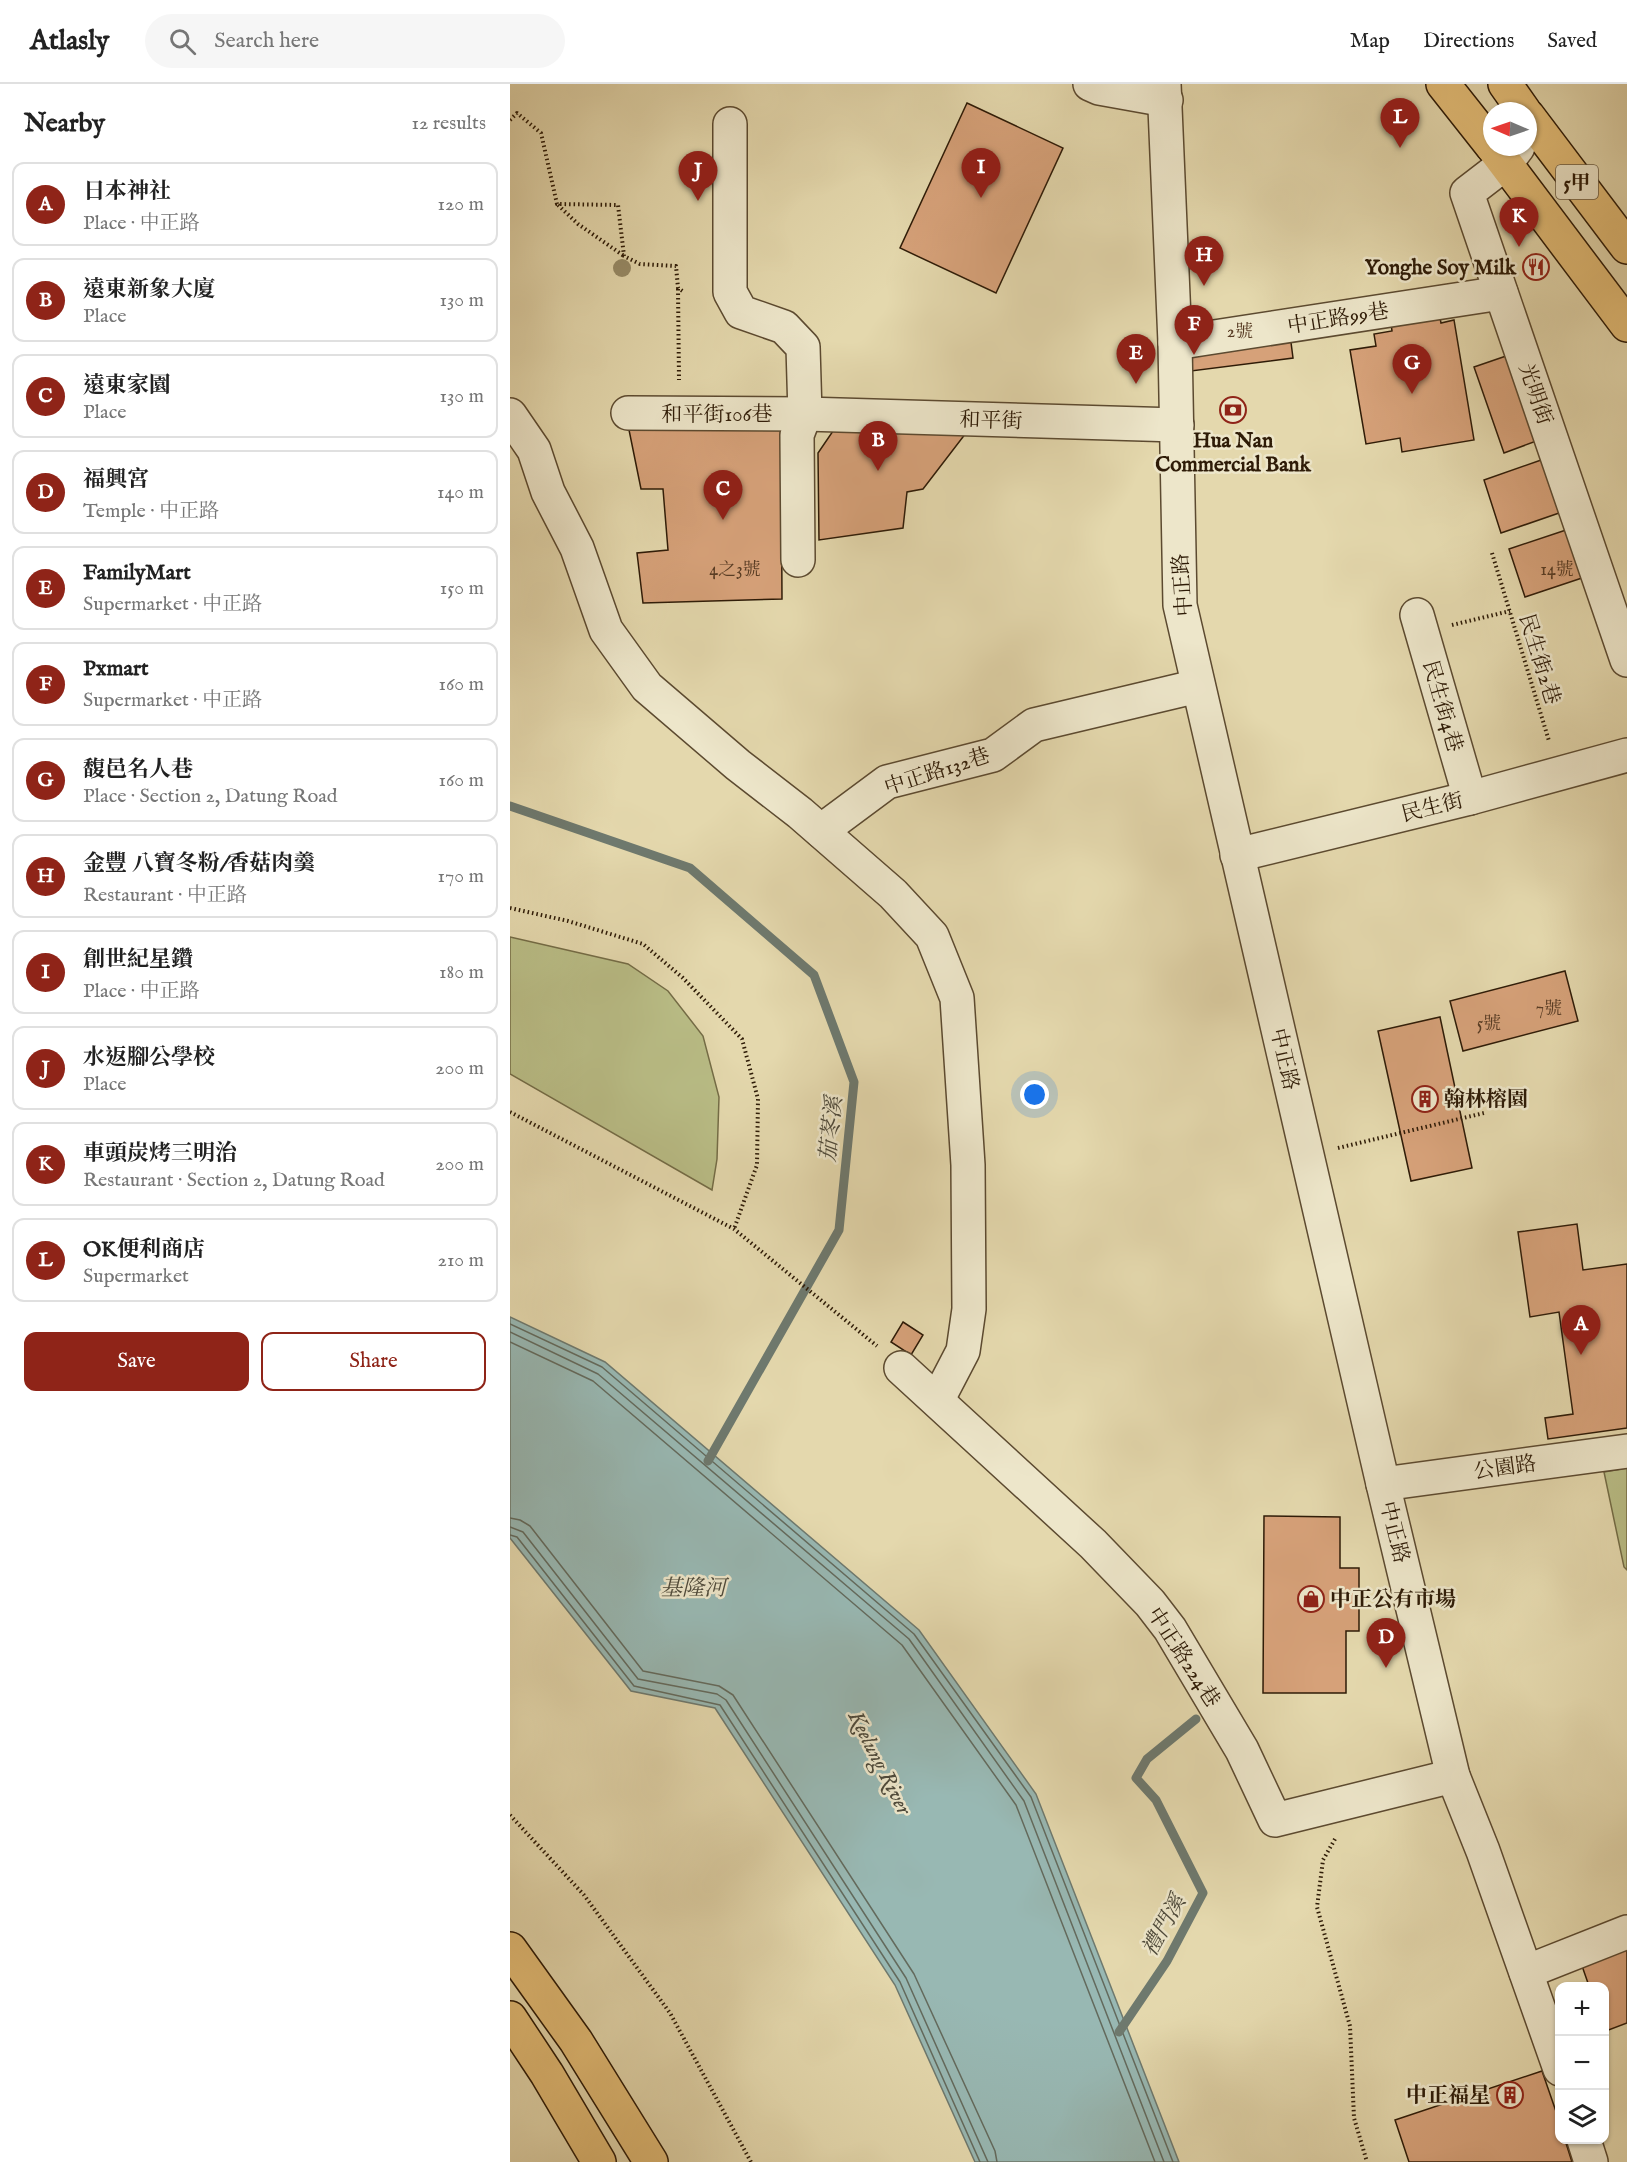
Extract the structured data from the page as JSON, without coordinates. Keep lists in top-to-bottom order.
{
  "streets": {
    "main road": ["5甲"],
    "street": [
      "光明街",
      "和平街106巷",
      "和平街",
      "中正路",
      "民生街4巷",
      "中正路132巷",
      "民生街",
      "公園路",
      "中正路224巷"
    ],
    "path": ["民生街2巷"]
  },
  "crossings": [
    ["和平街106巷", "和平街"],
    ["和平街", "中正路"],
    ["中正路", "中正路132巷"],
    ["中正路", "民生街"],
    ["中正路", "公園路"],
    ["中正路", "中正路224巷"],
    ["民生街2巷", "民生街"],
    ["民生街4巷", "民生街"]
  ],
  "water": [
    "茄苳溪",
    "基隆河",
    "Keelung River",
    "禮門溪"
  ],
  "places": {
    "restaurant": ["Yonghe Soy Milk"],
    "bank": ["Hua Nan Commercial Bank"],
    "building": ["翰林榕園", "中正福星"],
    "shop": ["中正公有市場"]
  },
  "house_numbers": [
    "2號",
    "4之3號",
    "14號",
    "7號",
    "5號"
  ],
  "north": "left",
  "page": {
    "header": "Atlasly",
    "search": "Search here",
    "nav": ["Map", "Directions", "Saved"],
    "heading": ["Nearby", "12 results"],
    "pins": [
      "L",
      "I",
      "J",
      "K",
      "H",
      "F",
      "E",
      "G",
      "B",
      "C",
      "A",
      "D"
    ],
    "list": [
      {
        "mark": "A",
        "name": "日本神社",
        "note": "Place · 中正路",
        "value": "120 m"
      },
      {
        "mark": "B",
        "name": "遠東新象大廈",
        "note": "Place",
        "value": "130 m"
      },
      {
        "mark": "C",
        "name": "遠東家園",
        "note": "Place",
        "value": "130 m"
      },
      {
        "mark": "D",
        "name": "福興宮",
        "note": "Temple · 中正路",
        "value": "140 m"
      },
      {
        "mark": "E",
        "name": "FamilyMart",
        "note": "Supermarket · 中正路",
        "value": "150 m"
      },
      {
        "mark": "F",
        "name": "Pxmart",
        "note": "Supermarket · 中正路",
        "value": "160 m"
      },
      {
        "mark": "G",
        "name": "馥邑名人巷",
        "note": "Place · Section 2, Datung Road",
        "value": "160 m"
      },
      {
        "mark": "H",
        "name": "金豐 八寶冬粉/香菇肉羹",
        "note": "Restaurant · 中正路",
        "value": "170 m"
      },
      {
        "mark": "I",
        "name": "創世紀星鑽",
        "note": "Place · 中正路",
        "value": "180 m"
      },
      {
        "mark": "J",
        "name": "水返腳公學校",
        "note": "Place",
        "value": "200 m"
      },
      {
        "mark": "K",
        "name": "車頭炭烤三明治",
        "note": "Restaurant · Section 2, Datung Road",
        "value": "200 m"
      },
      {
        "mark": "L",
        "name": "OK便利商店",
        "note": "Supermarket",
        "value": "210 m"
      }
    ],
    "buttons": ["Save", "Share"],
    "map_buttons": ["+", "−"]
  }
}
